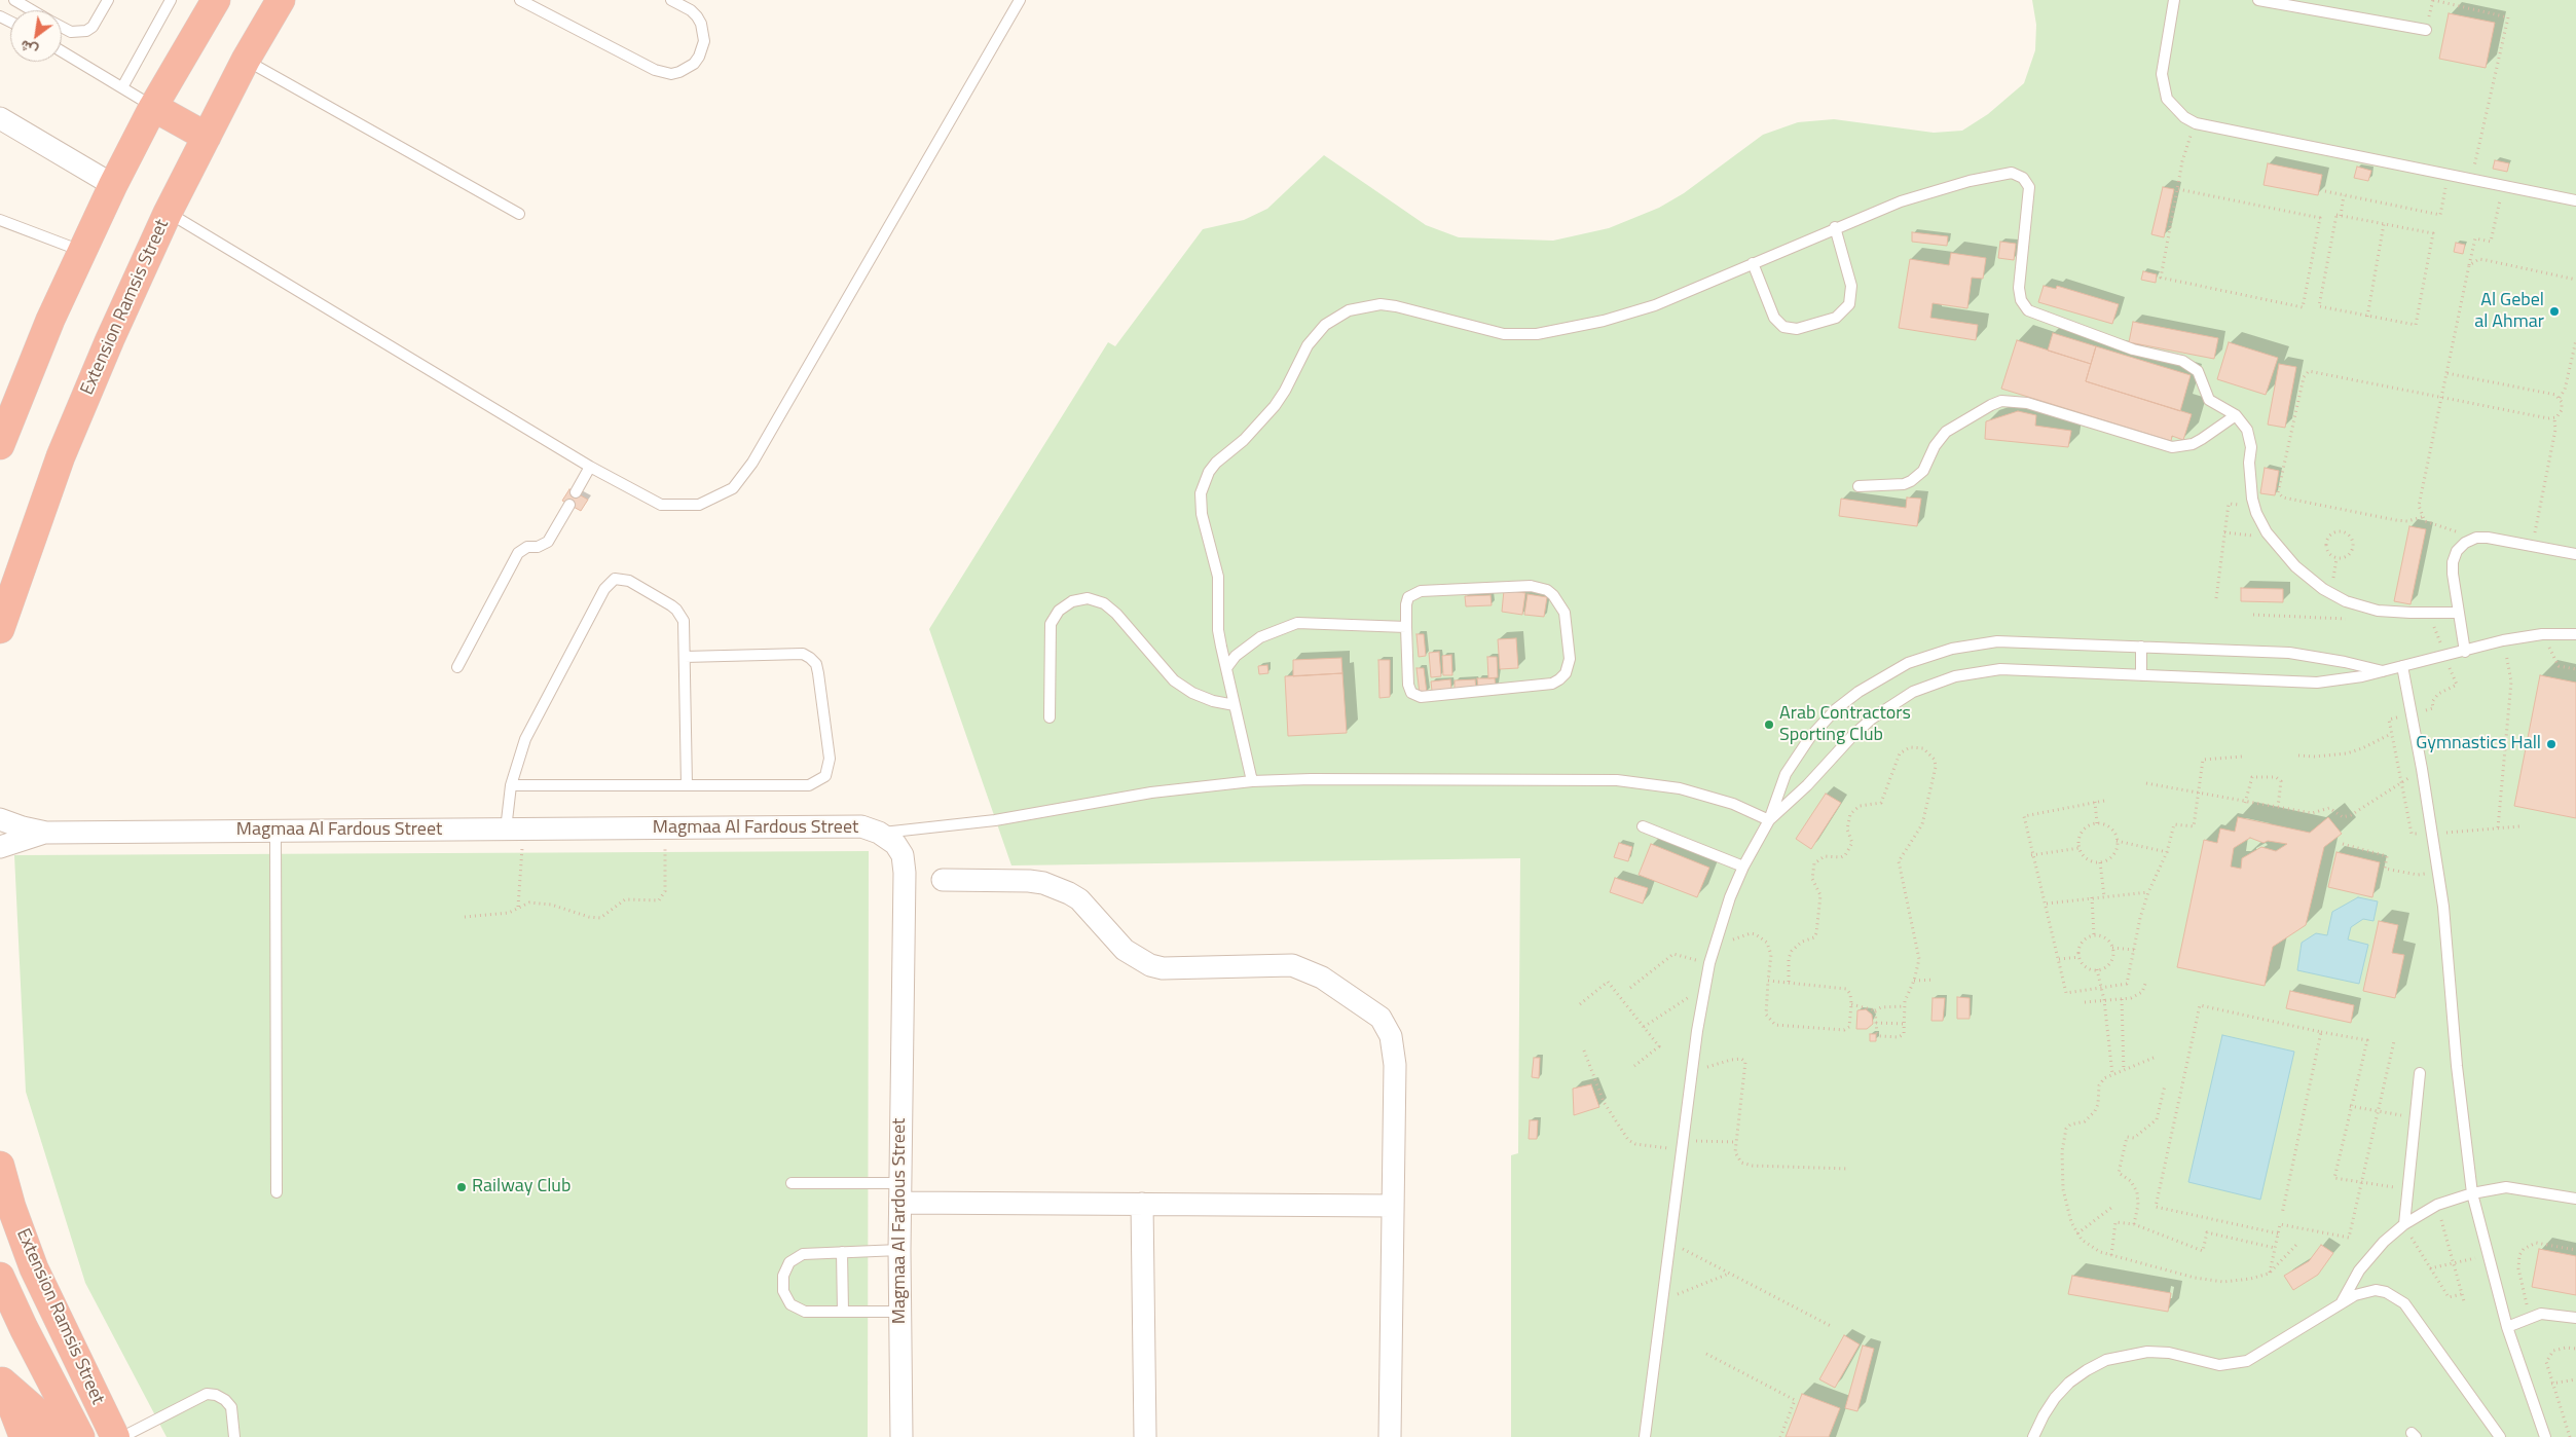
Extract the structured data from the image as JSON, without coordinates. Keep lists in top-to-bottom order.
{
  "streets": {
    "highway": ["Extension Ramsis Street"],
    "street": ["Magmaa Al Fardous Street"]
  },
  "places": [
    "Al Gebel al Ahmar",
    "Arab Contractors Sporting Club",
    "Gymnastics Hall",
    "Railway Club"
  ],
  "north": "bottom left"
}
